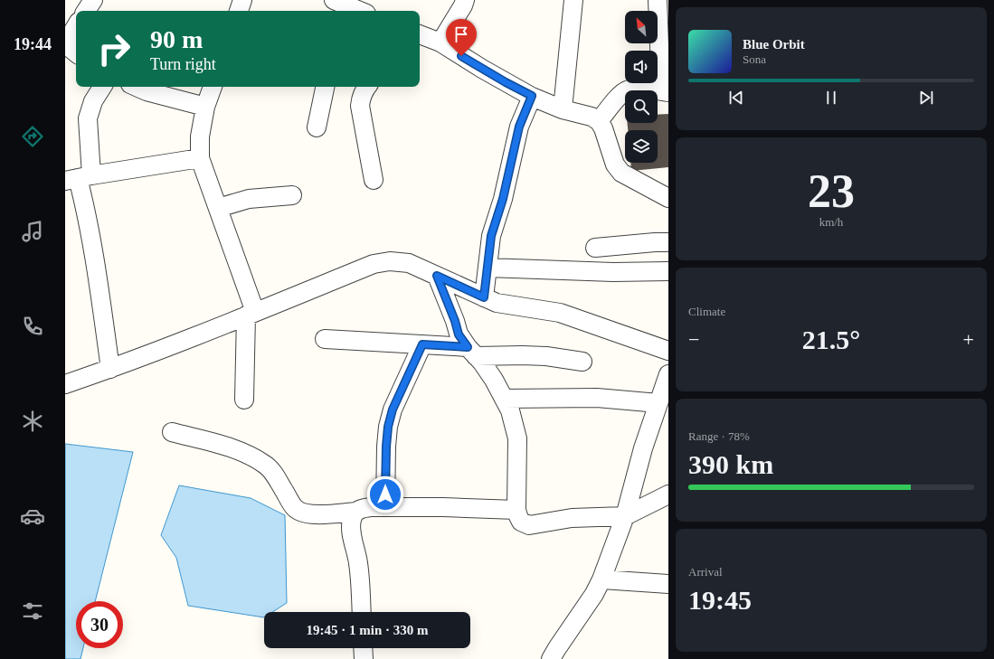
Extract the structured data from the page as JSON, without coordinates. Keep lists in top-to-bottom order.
{
  "north": "top left",
  "page": {
    "tabs": "19:44",
    "turn": ["90 m", "Turn right"],
    "song": ["Blue Orbit", "Sona"],
    "tile": [
      ["23", "km/h"],
      "Climate",
      ["Range · 78%", "390 km"],
      ["Arrival", "19:45"]
    ],
    "heat": ["−", "21.5°", "+"],
    "limit": "30",
    "trip": "19:45 · 1 min · 330 m"
  }
}
